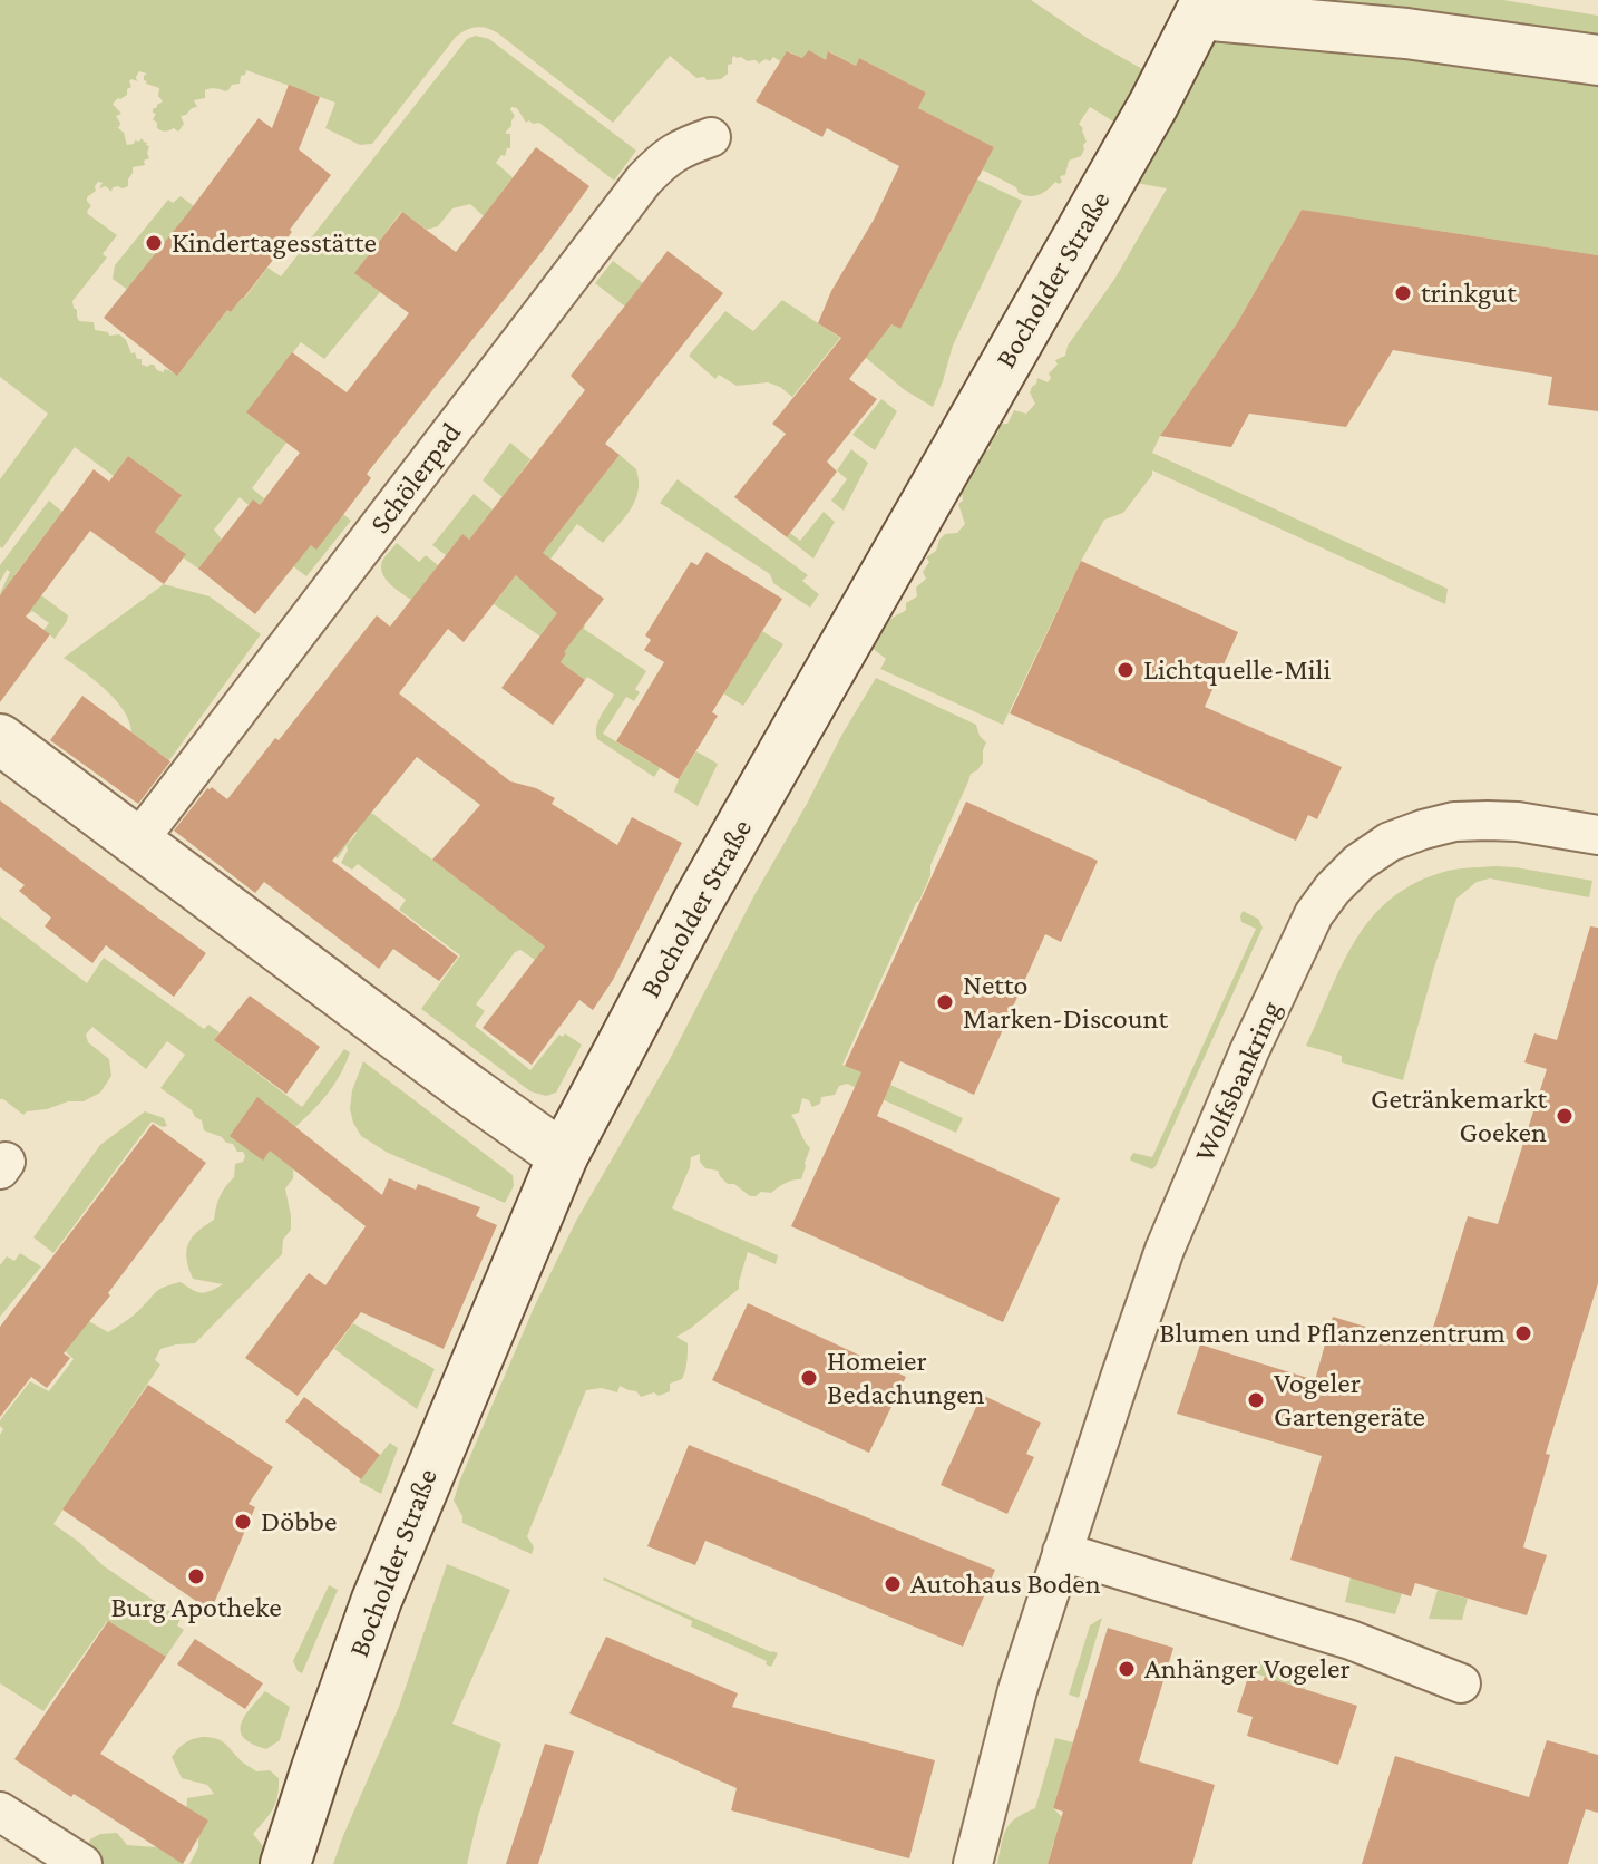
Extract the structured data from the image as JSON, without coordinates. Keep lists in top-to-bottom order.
{
  "streets": {
    "main road": ["Bocholder Straße"],
    "street": ["Schölerpad", "Wolfsbankring"]
  },
  "places": [
    "Kindertagesstätte",
    "trinkgut",
    "Lichtquelle-Mili",
    "Netto Marken-Discount",
    "Getränkemarkt Goeken",
    "Blumen und Pflanzenzentrum",
    "Homeier Bedachungen",
    "Vogeler Gartengeräte",
    "Döbbe",
    "Burg Apotheke",
    "Autohaus Boden",
    "Anhänger Vogeler"
  ]
}
